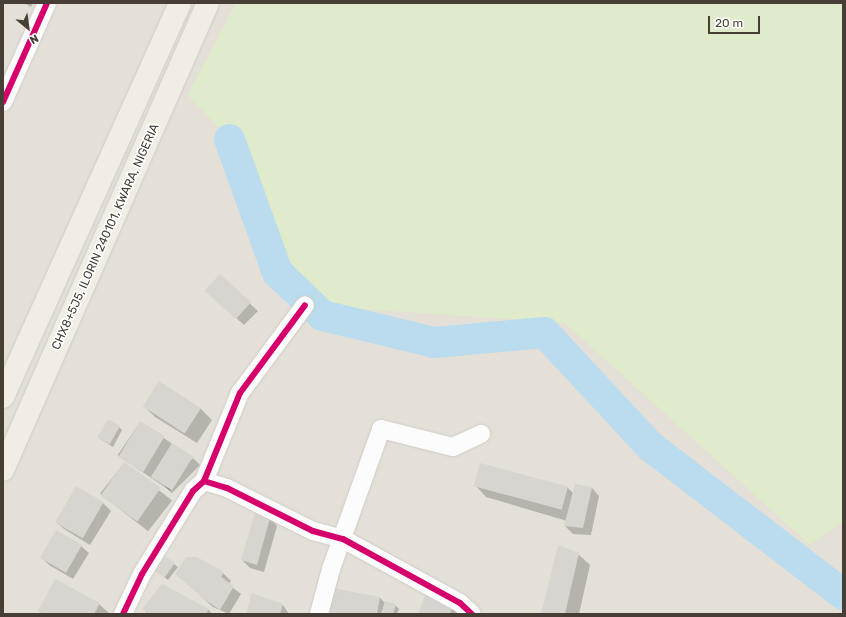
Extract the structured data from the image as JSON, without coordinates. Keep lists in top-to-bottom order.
{
  "streets": {
    "main road": ["CHX8+5J5, ILORIN 240101, KWARA, NIGERIA"]
  },
  "scale_bar": "20 m",
  "north": "bottom right"
}
